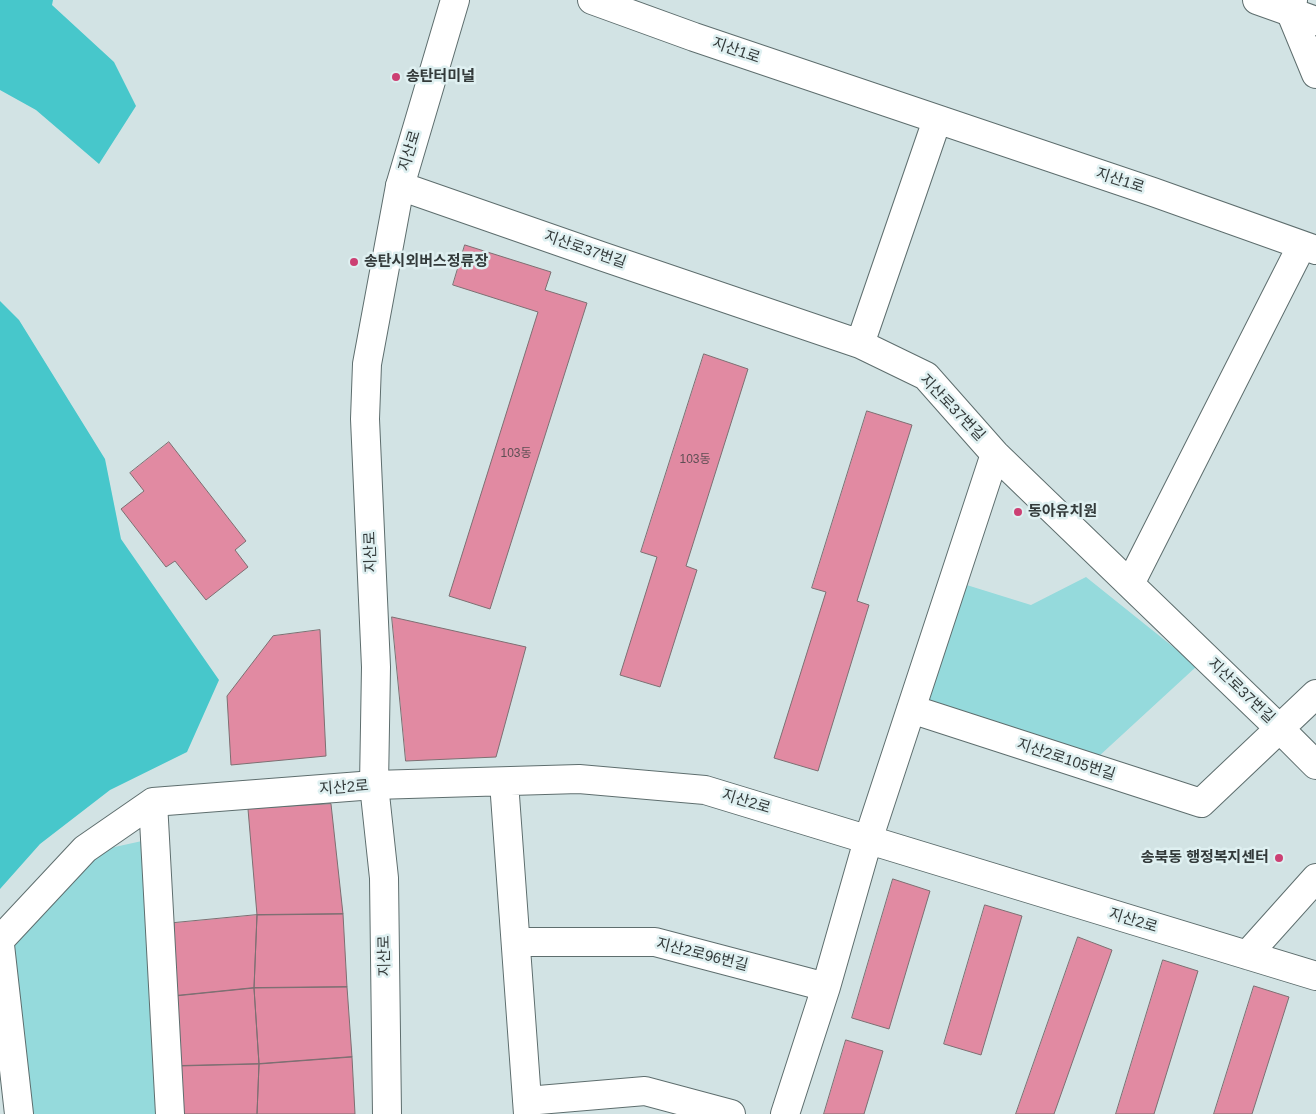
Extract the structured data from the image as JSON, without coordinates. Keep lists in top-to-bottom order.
{
  "streets": {
    "street": [
      "지산1로",
      "지산로",
      "지산로37번길",
      "지산2로105번길",
      "지산2로",
      "지산2로96번길"
    ]
  },
  "crossings": [
    ["지산1로", "지산로37번길"],
    ["지산로", "지산로37번길"],
    ["지산로", "지산2로"],
    ["지산로37번길", "지산2로105번길"]
  ],
  "places": [
    "송탄터미널",
    "송탄시외버스정류장",
    "동아유치원",
    "송북동 행정복지센터"
  ],
  "house_numbers": ["103동", "103동"]
}
